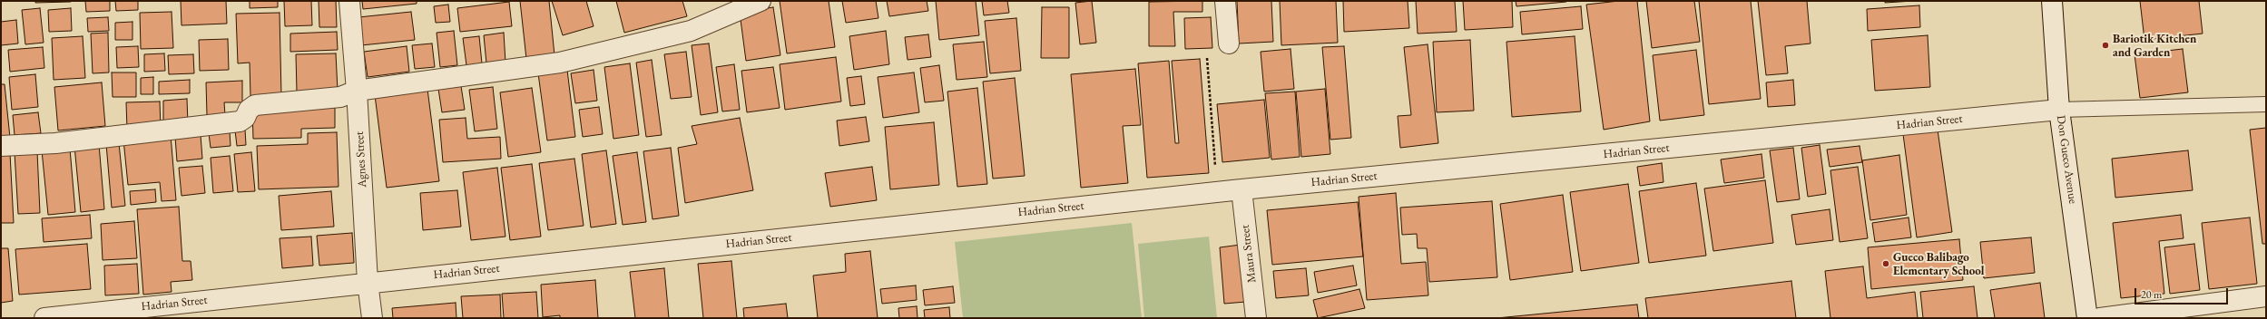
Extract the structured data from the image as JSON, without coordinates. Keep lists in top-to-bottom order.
{
  "streets": {
    "street": [
      "Hadrian Street",
      "Agnes Street",
      "Don Gueco Avenue",
      "Maura Street"
    ]
  },
  "crossings": [
    ["Hadrian Street", "Agnes Street"],
    ["Hadrian Street", "Don Gueco Avenue"],
    ["Hadrian Street", "Maura Street"]
  ],
  "places": ["Bariotik Kitchen and Garden", "Gueco Balibago Elementary School"],
  "scale_bar": "20 m"
}
